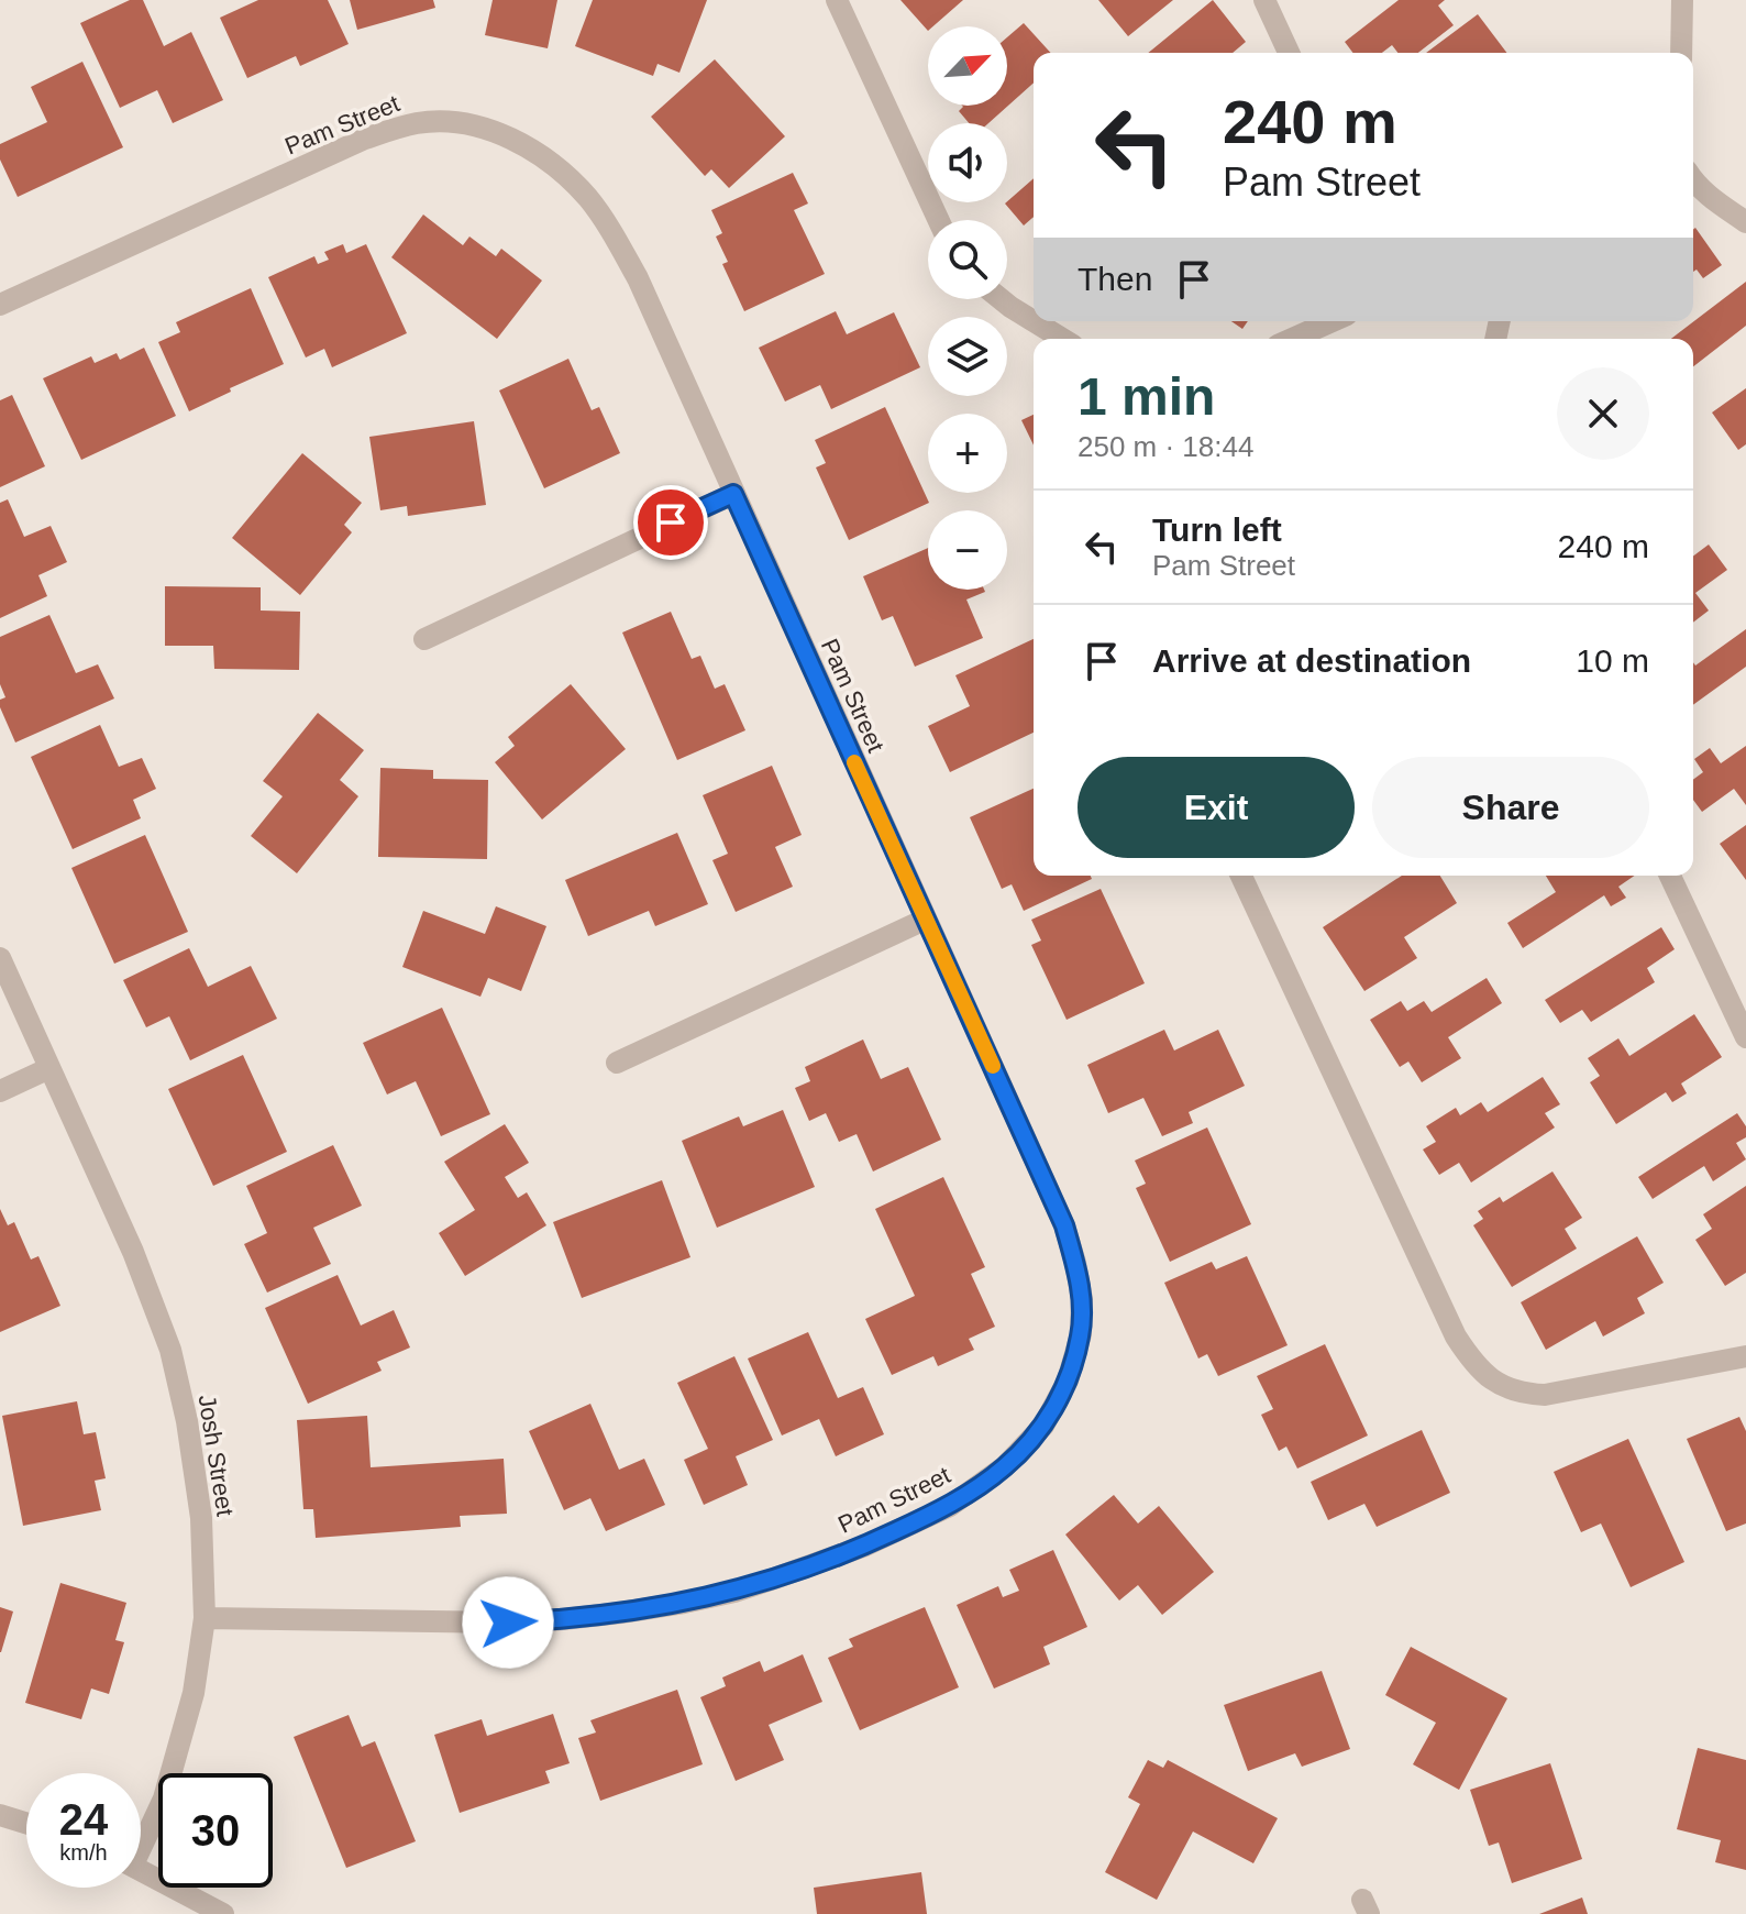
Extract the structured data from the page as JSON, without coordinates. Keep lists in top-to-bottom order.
{
  "streets": {
    "street": ["Pam Street", "Josh Street"]
  },
  "crossings": [
    ["Pam Street", "Josh Street"]
  ],
  "north": "top right",
  "page": {
    "map_buttons": ["+", "−"],
    "turn": ["240 m", "Pam Street"],
    "then": "Then",
    "heading": ["1 min", "250 m · 18:44"],
    "list": [
      {
        "name": "Turn left",
        "note": "Pam Street",
        "value": "240 m"
      },
      {
        "name": "Arrive at destination",
        "value": "10 m"
      }
    ],
    "buttons": ["Exit", "Share"],
    "speed": "24 km/h",
    "limit": "30"
  }
}
